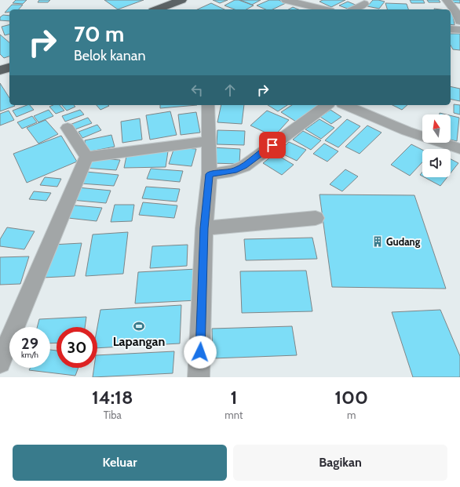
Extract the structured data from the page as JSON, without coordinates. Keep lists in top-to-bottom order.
{
  "places": {
    "building": ["Gudang"],
    "sports": ["Lapangan"]
  },
  "north": "top",
  "page": {
    "turn": ["70 m", "Belok kanan"],
    "speed": "29 km/h",
    "limit": "30",
    "eta": [
      "14:18",
      "Tiba",
      "1",
      "mnt",
      "100",
      "m"
    ],
    "buttons": ["Keluar", "Bagikan"]
  }
}
